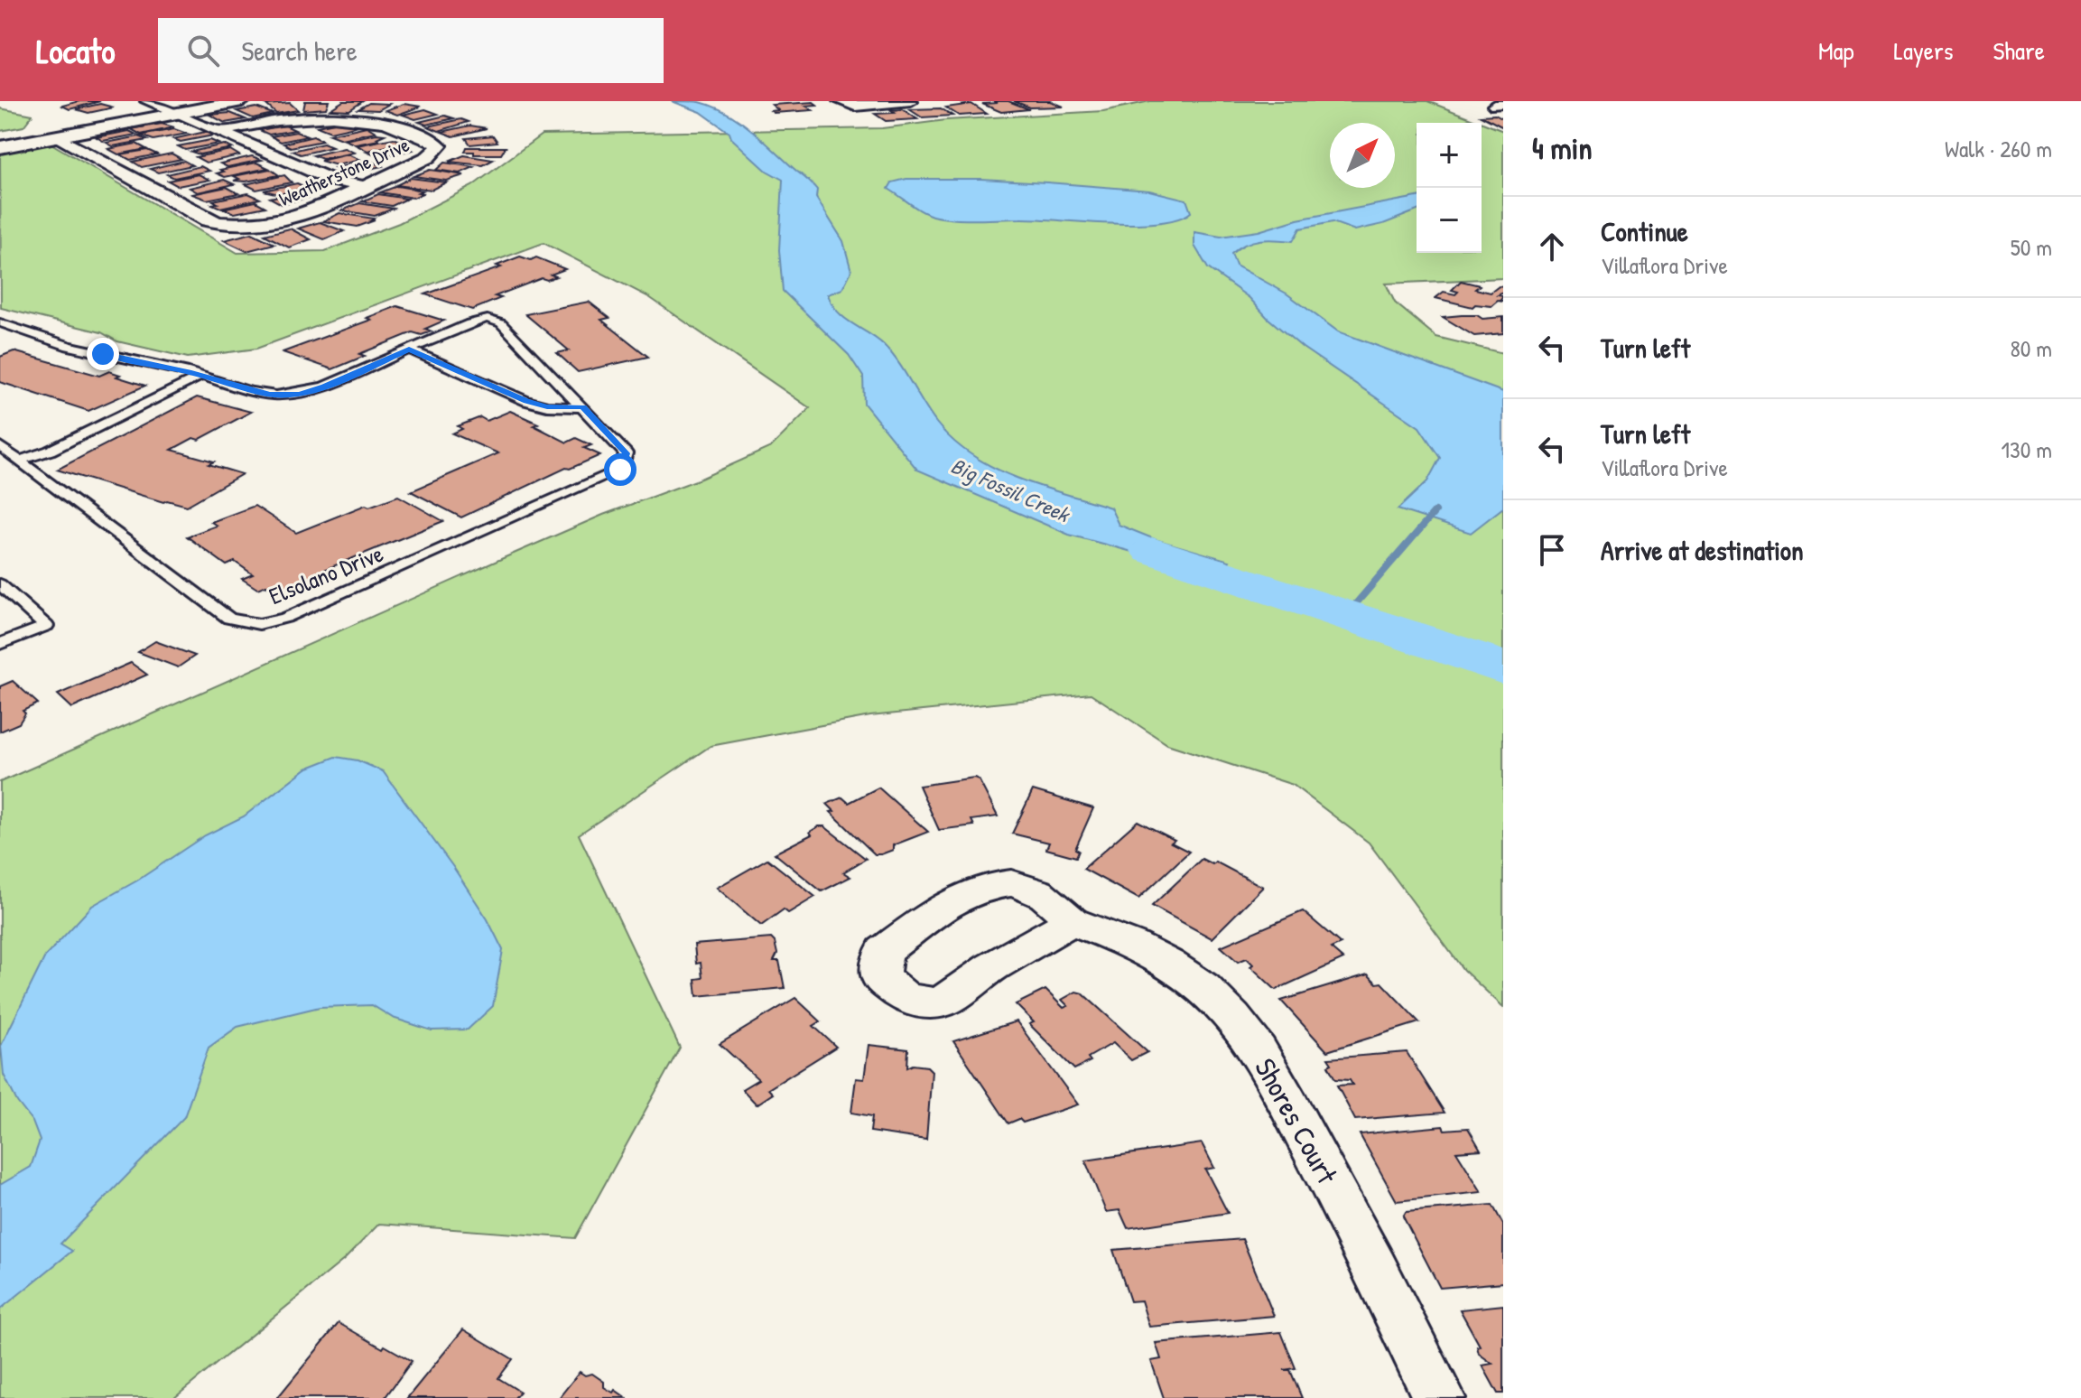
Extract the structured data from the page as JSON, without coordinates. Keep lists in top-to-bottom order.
{
  "streets": {
    "street": ["Weatherstone Drive", "Shores Court"],
    "lane": ["Elsolano Drive"]
  },
  "water": ["Big Fossil Creek"],
  "north": "top right",
  "page": {
    "header": "Locato",
    "search": "Search here",
    "nav": ["Map", "Layers", "Share"],
    "heading": ["4 min", "Walk · 260 m"],
    "map_buttons": ["+", "−"],
    "list": [
      ["Continue", "Villaflora Drive", "50 m"],
      ["Turn left", "80 m"],
      ["Turn left", "Villaflora Drive", "130 m"],
      "Arrive at destination"
    ]
  }
}
